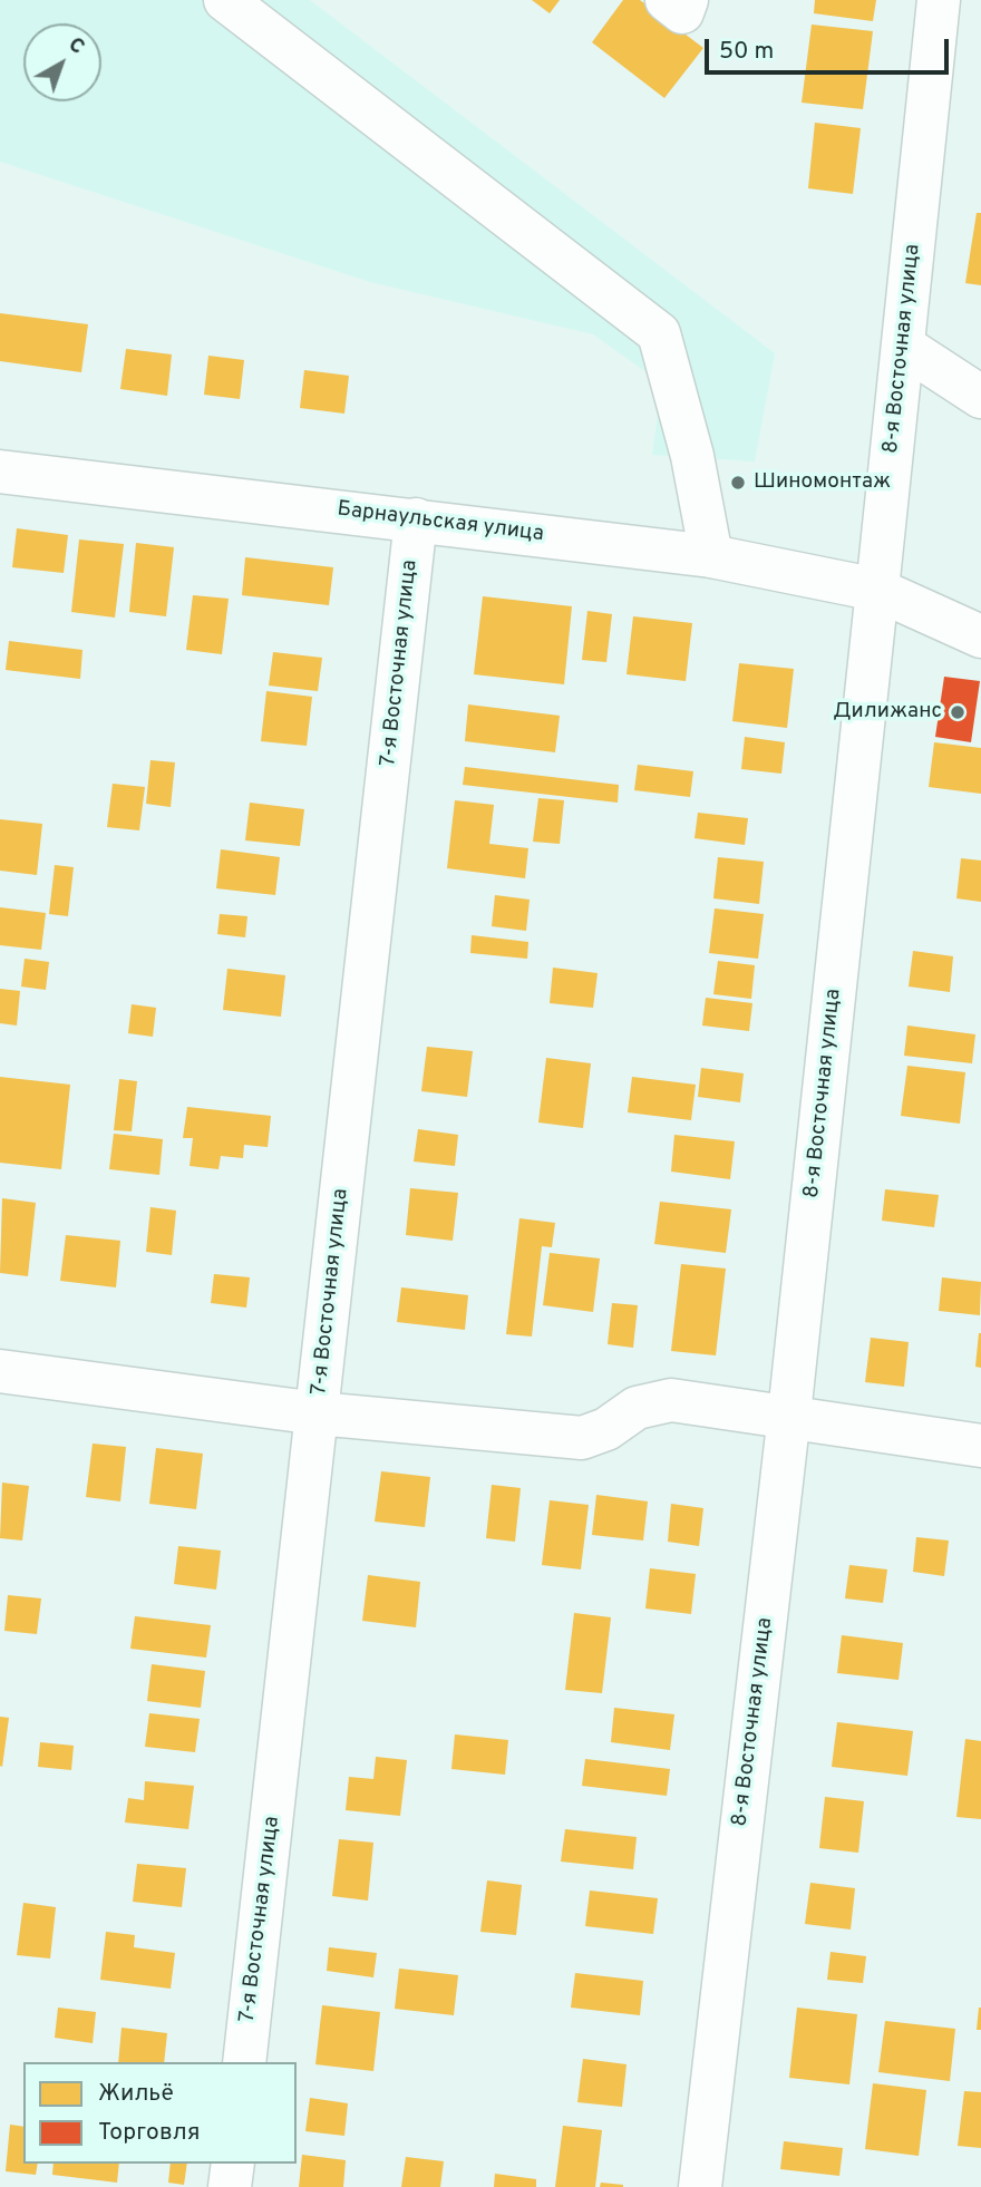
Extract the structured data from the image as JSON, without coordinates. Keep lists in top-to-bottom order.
{
  "streets": {
    "street": ["8-я Восточная улица", "Барнаульская улица", "7-я Восточная улица"]
  },
  "crossings": [
    ["8-я Восточная улица", "Барнаульская улица"],
    ["Барнаульская улица", "7-я Восточная улица"]
  ],
  "places": ["Шиномонтаж", "Дилижанс"],
  "legend": ["Жильё", "Торговля"],
  "scale_bar": "50 m",
  "north": "top right"
}
